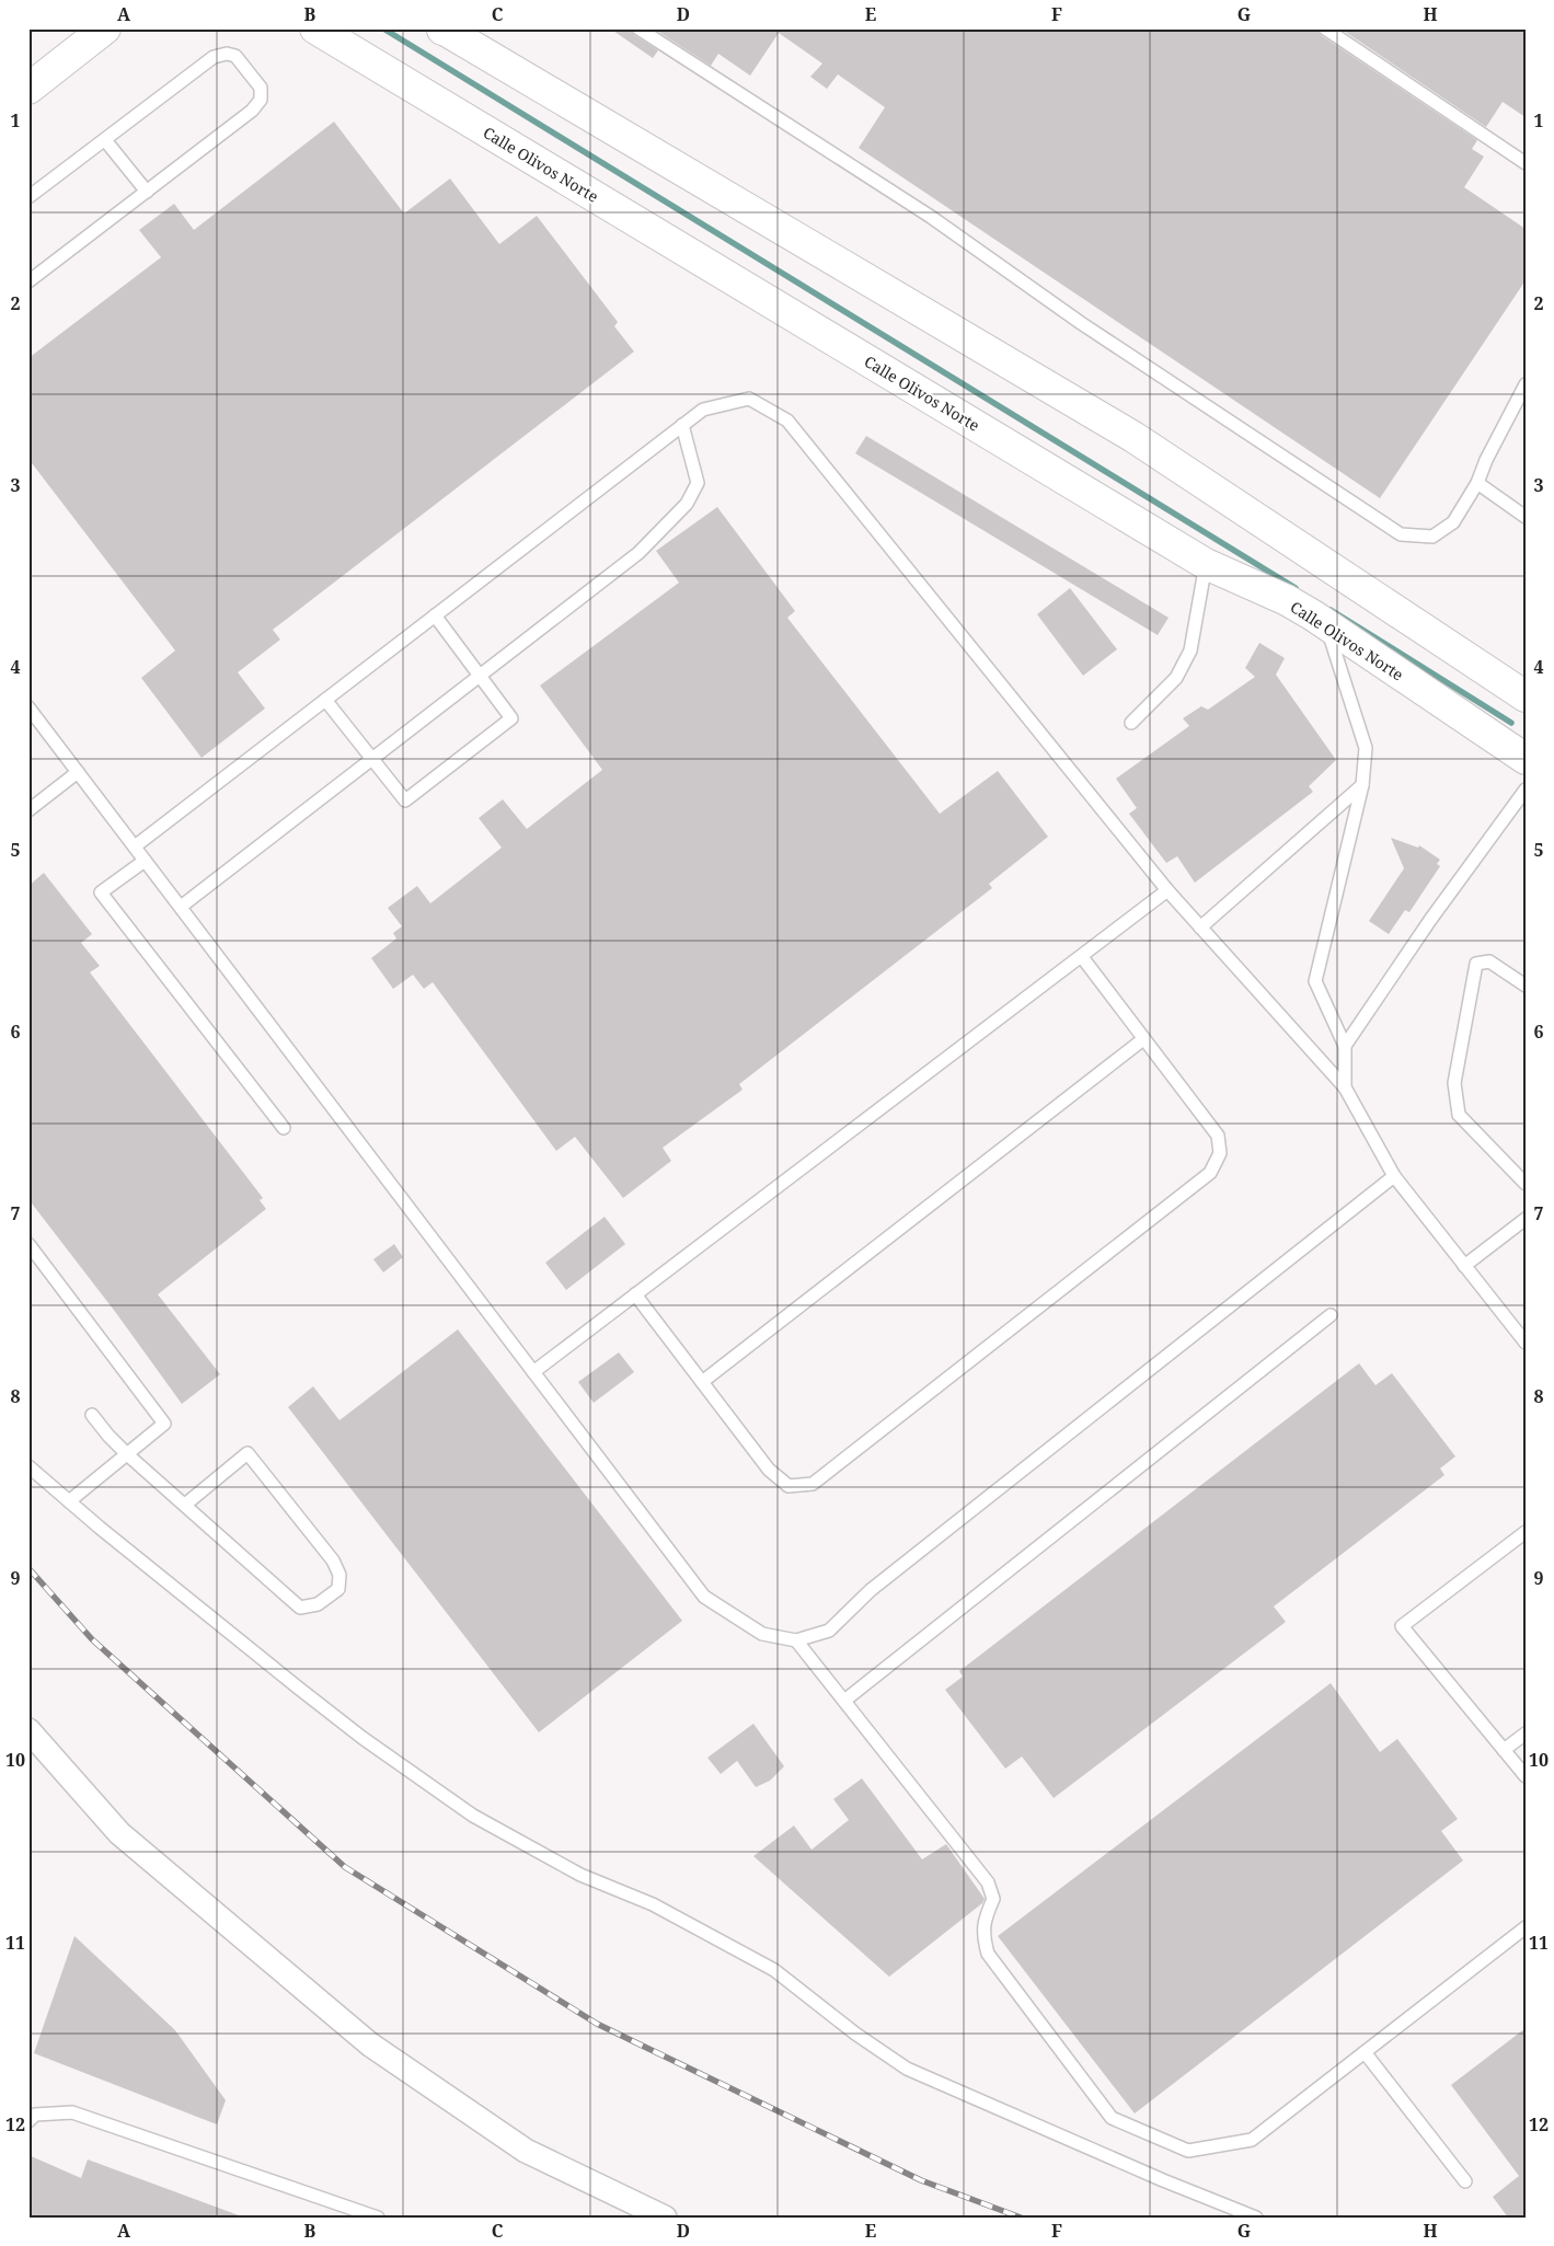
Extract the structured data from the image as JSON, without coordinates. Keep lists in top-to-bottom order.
{
  "streets": {
    "main road": ["Calle Olivos Norte"]
  },
  "grid": {
    "columns": [
      "A",
      "B",
      "C",
      "D",
      "E",
      "F",
      "G",
      "H"
    ],
    "rows": [
      "1",
      "2",
      "3",
      "4",
      "5",
      "6",
      "7",
      "8",
      "9",
      "10",
      "11",
      "12"
    ]
  }
}
